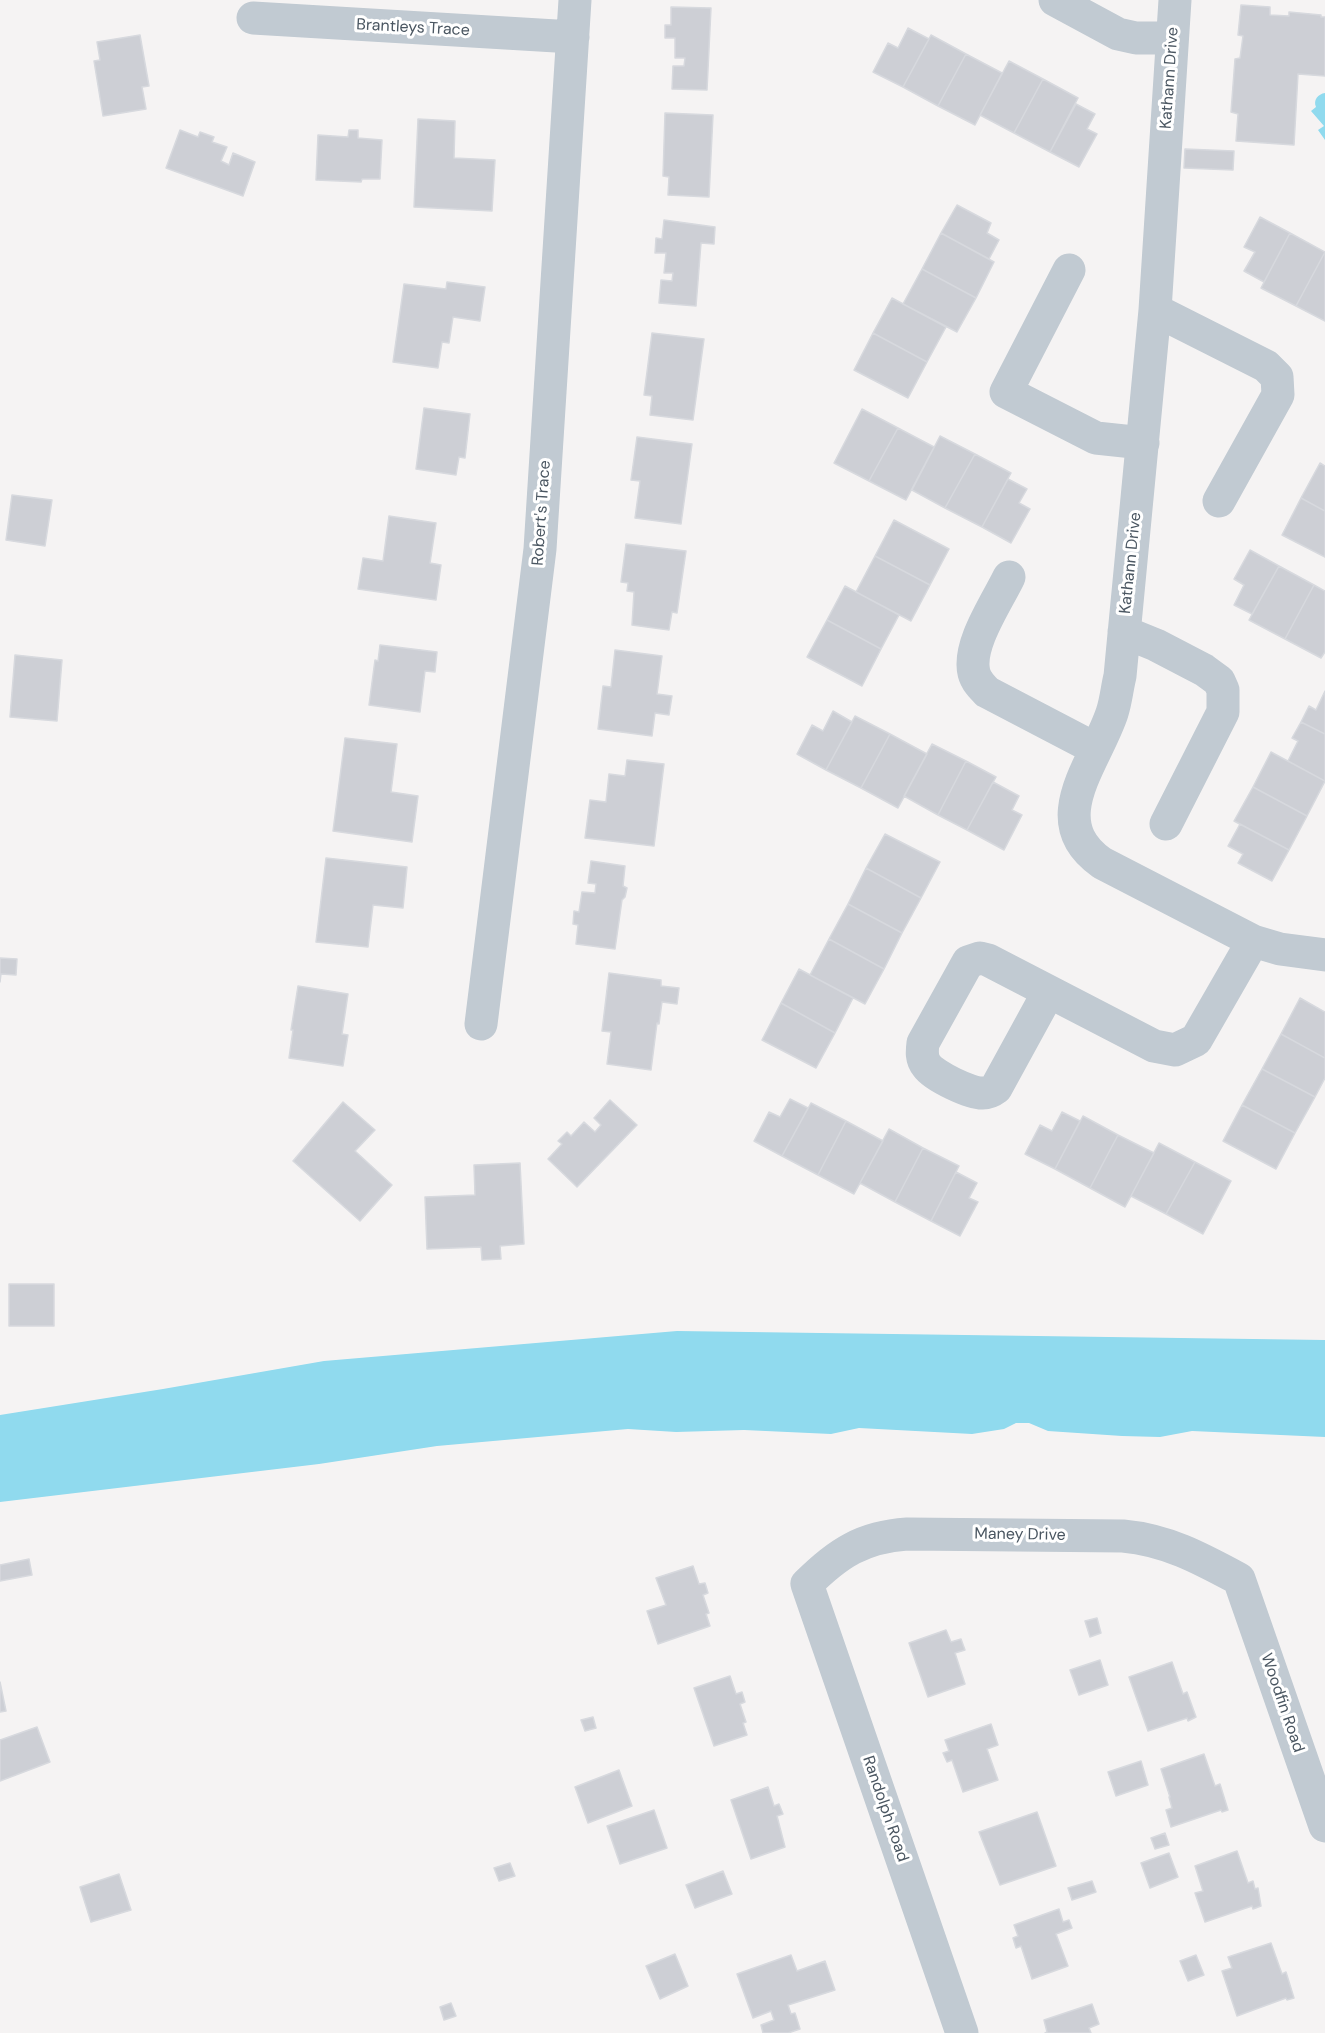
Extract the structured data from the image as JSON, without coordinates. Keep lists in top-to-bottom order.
{
  "streets": {
    "street": [
      "Brantleys Trace",
      "Kathann Drive",
      "Robert's Trace",
      "Maney Drive",
      "Woodfin Road",
      "Randolph Road"
    ]
  },
  "crossings": [
    ["Brantleys Trace", "Robert's Trace"],
    ["Maney Drive", "Woodfin Road"],
    ["Maney Drive", "Randolph Road"]
  ]
}
